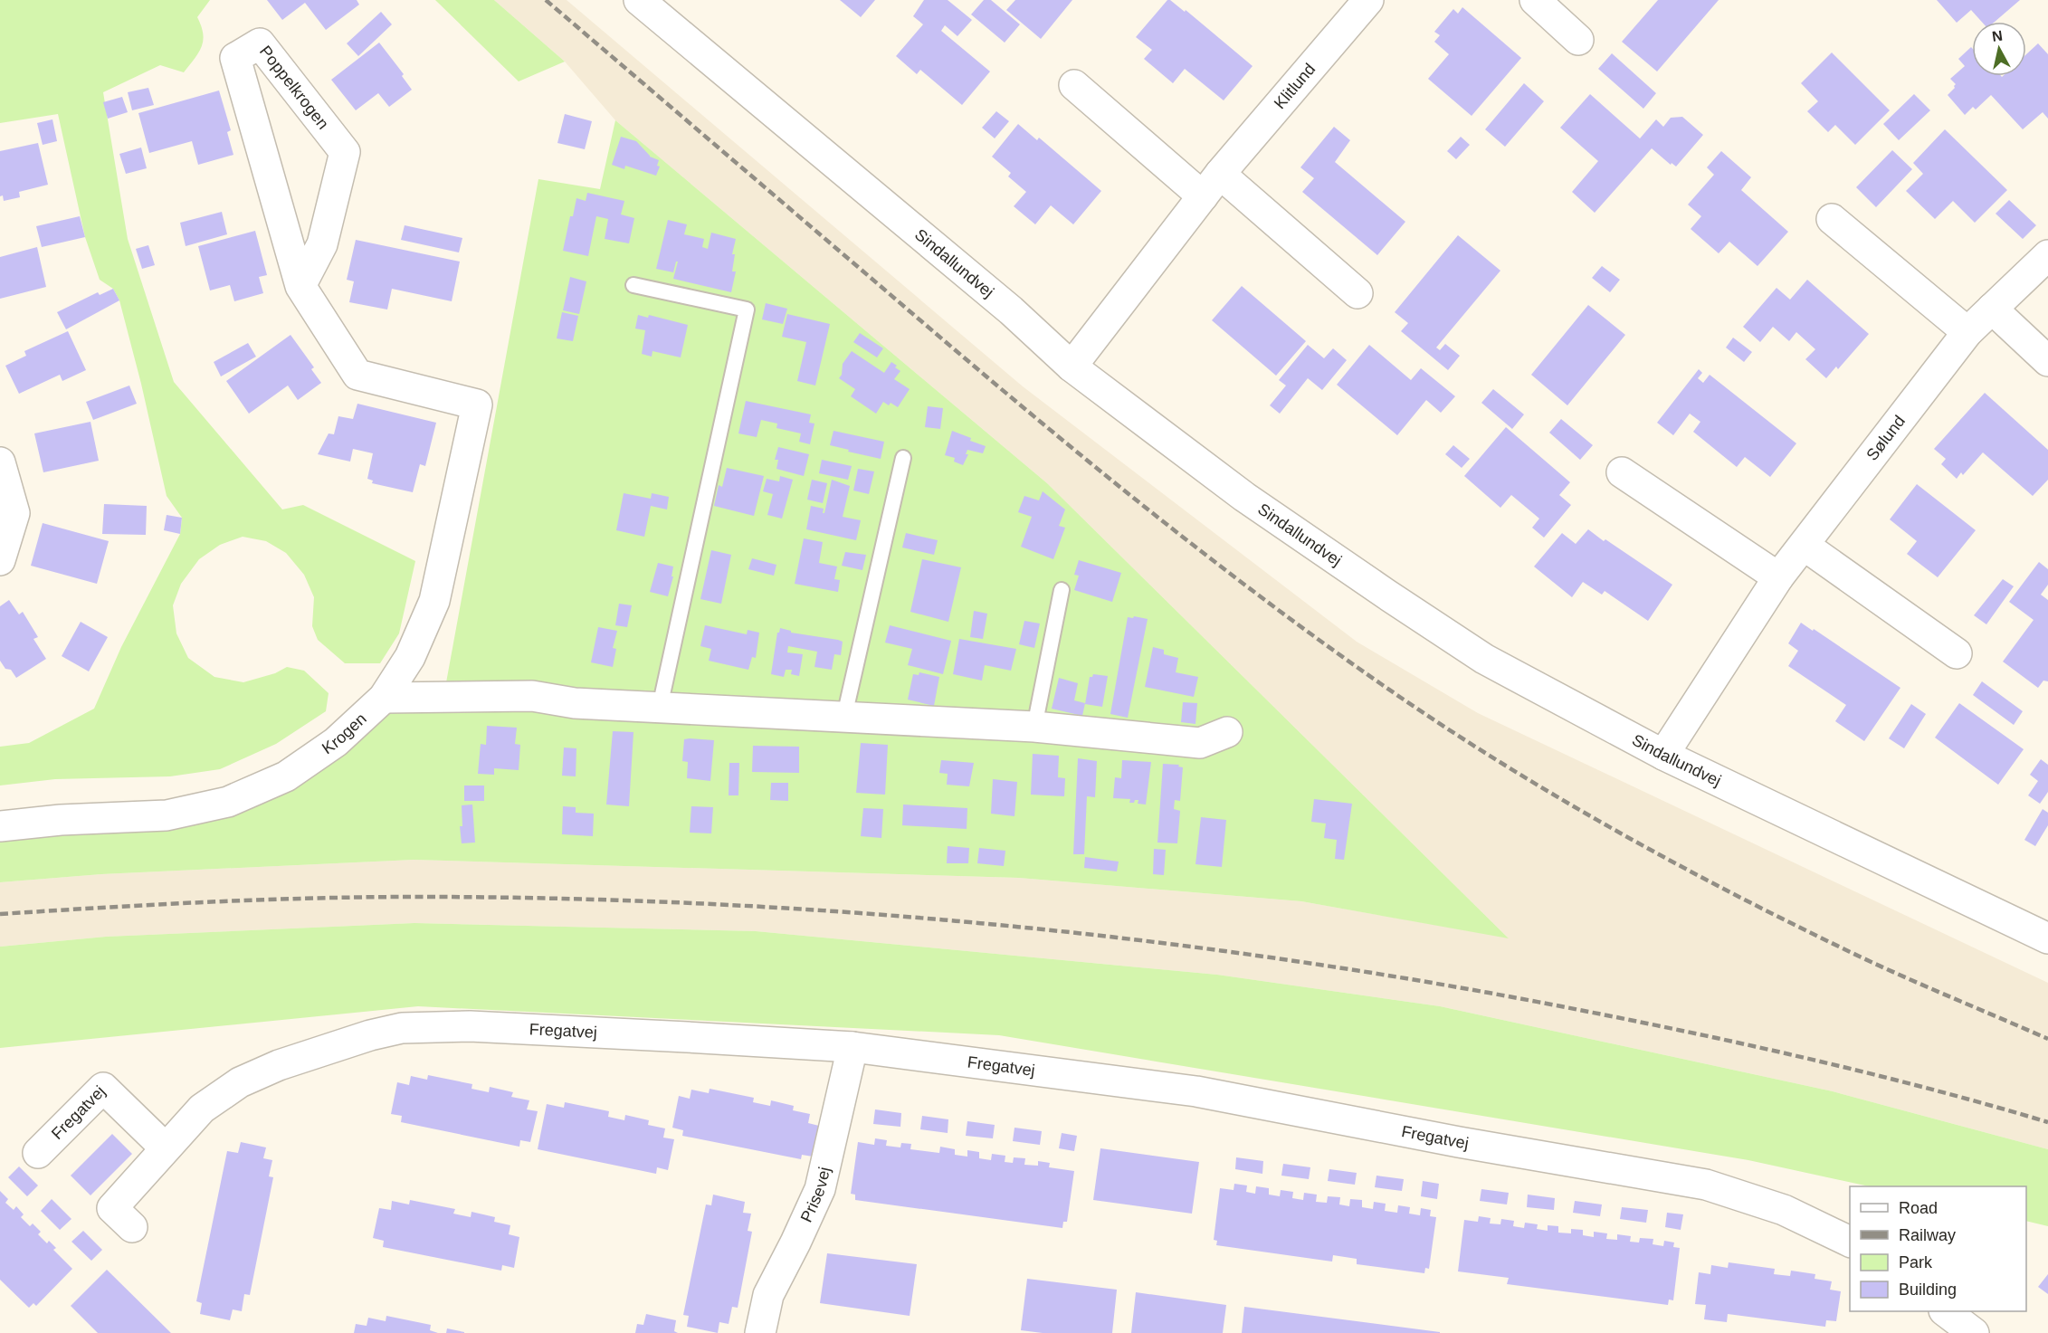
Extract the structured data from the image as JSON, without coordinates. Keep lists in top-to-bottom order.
{
  "streets": {
    "street": [
      "Klitlund",
      "Poppelkrogen",
      "Sindallundvej",
      "Sølund",
      "Krogen",
      "Fregatvej",
      "Prisevej"
    ]
  },
  "crossings": [
    ["Klitlund", "Sindallundvej"],
    ["Poppelkrogen", "Krogen"],
    ["Sindallundvej", "Sølund"],
    ["Fregatvej", "Prisevej"]
  ],
  "legend": [
    "Road",
    "Railway",
    "Park",
    "Building"
  ],
  "north": "top"
}
